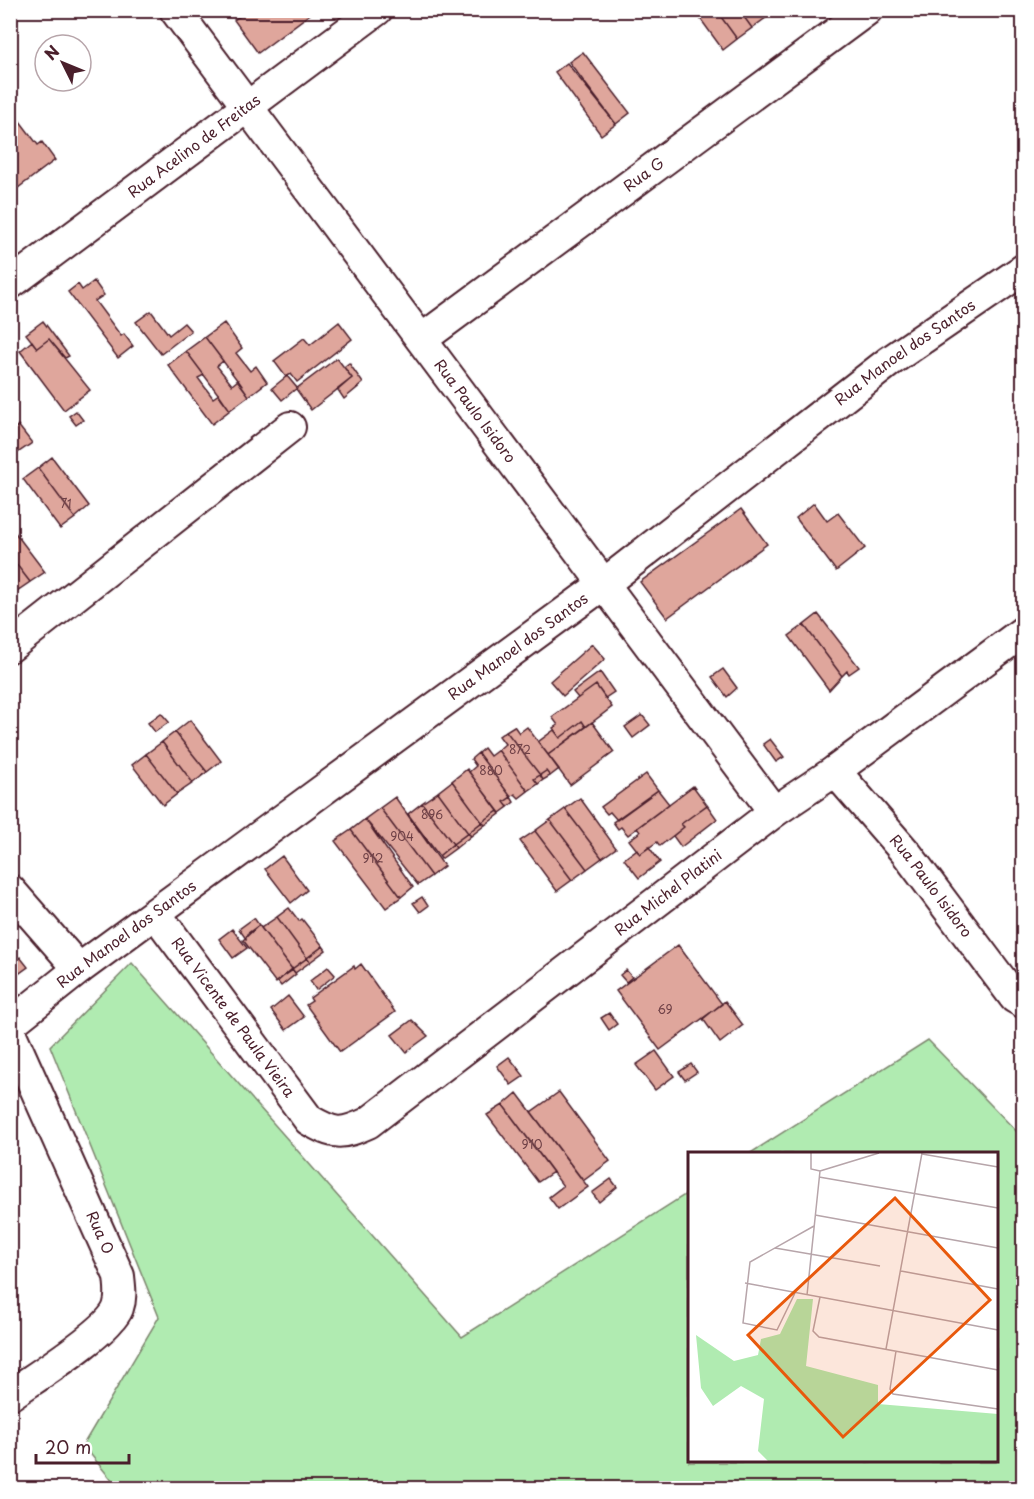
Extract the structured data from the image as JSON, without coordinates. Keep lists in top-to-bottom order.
{
  "streets": {
    "street": [
      "Rua Acelino de Freitas",
      "Rua G",
      "Rua Manoel dos Santos",
      "Rua Paulo Isidoro",
      "Rua Michel Platini",
      "Rua Vicente de Paula Vieira",
      "Rua O"
    ]
  },
  "crossings": [
    ["Rua Acelino de Freitas", "Rua Paulo Isidoro"],
    ["Rua G", "Rua Paulo Isidoro"],
    ["Rua Manoel dos Santos", "Rua Paulo Isidoro"],
    ["Rua Manoel dos Santos", "Rua Vicente de Paula Vieira"],
    ["Rua Paulo Isidoro", "Rua Michel Platini"],
    ["Rua Michel Platini", "Rua Vicente de Paula Vieira"]
  ],
  "house_numbers": [
    "71",
    "872",
    "880",
    "896",
    "904",
    "912",
    "69",
    "910"
  ],
  "scale_bar": "20 m",
  "north": "top left"
}
